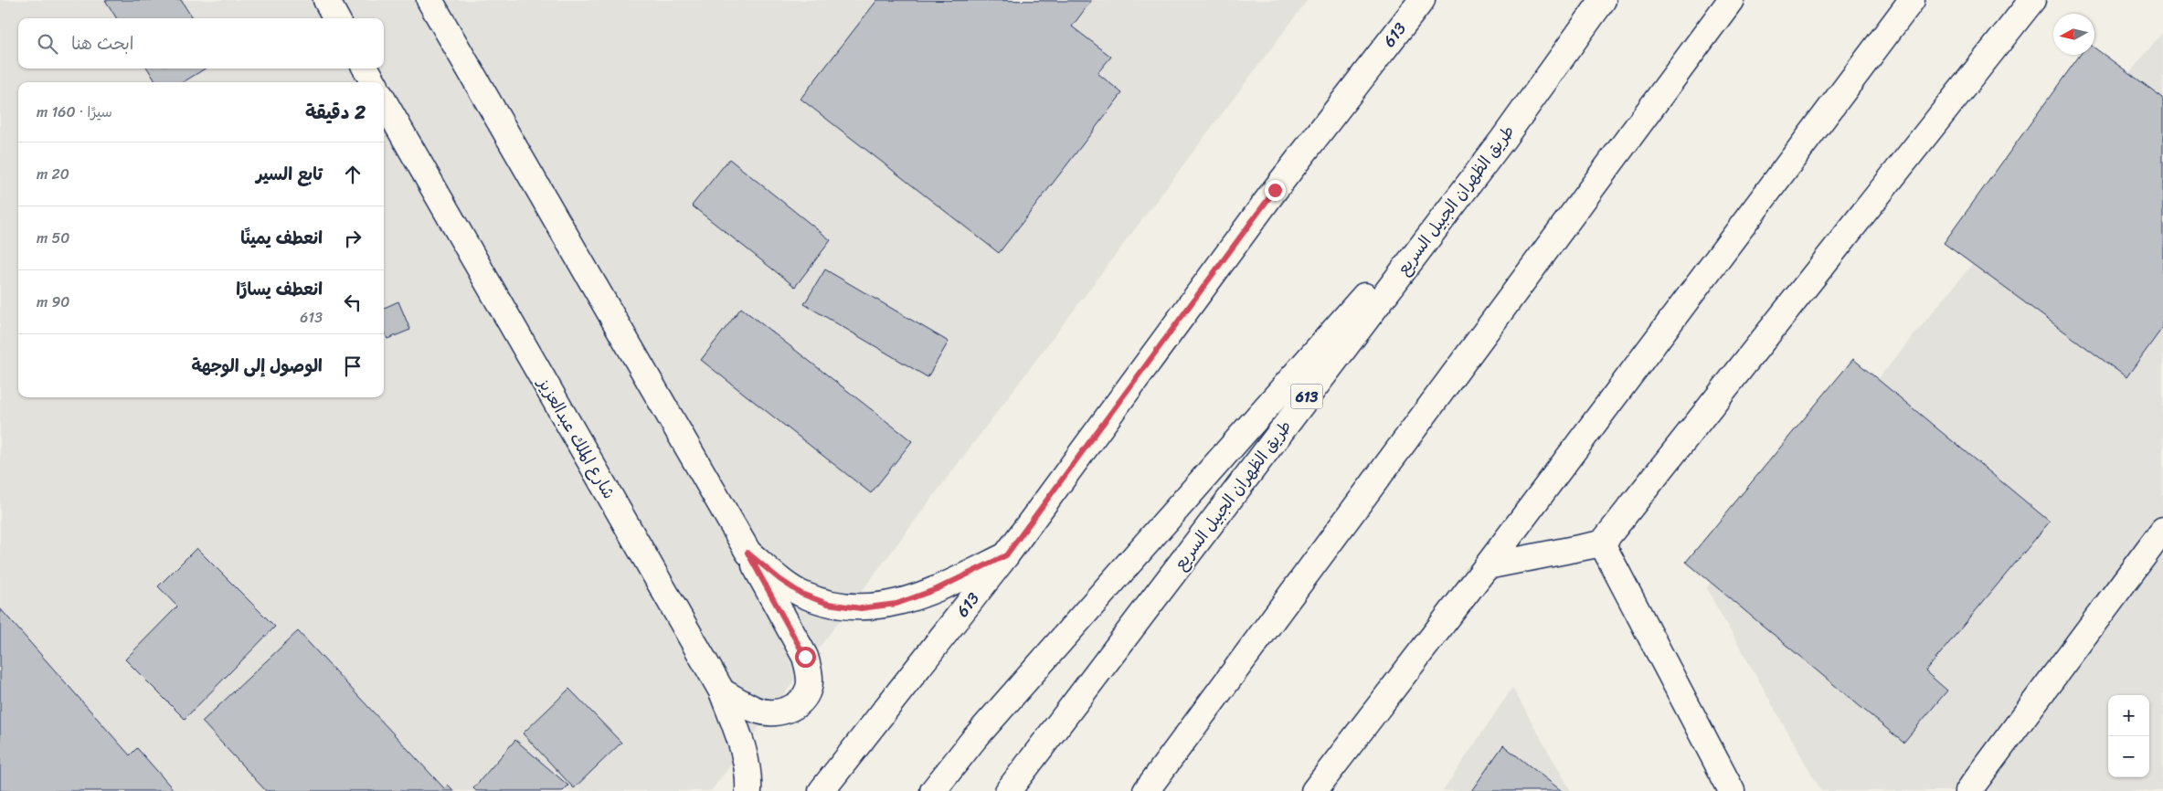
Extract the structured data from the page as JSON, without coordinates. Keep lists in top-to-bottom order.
{
  "streets": {
    "main road": ["613", "طريق الظهران الجبيل السريع", "شارع الملك عبدالعزيز"]
  },
  "north": "left",
  "page": {
    "search": "ابحث هنا",
    "heading": ["2 دقيقة", "سيرًا · 160 m"],
    "list": [
      ["تابع السير", "20 m"],
      ["انعطف يمينًا", "50 m"],
      ["انعطف يسارًا", "613", "90 m"],
      "الوصول إلى الوجهة"
    ],
    "map_buttons": ["+", "−"]
  }
}
